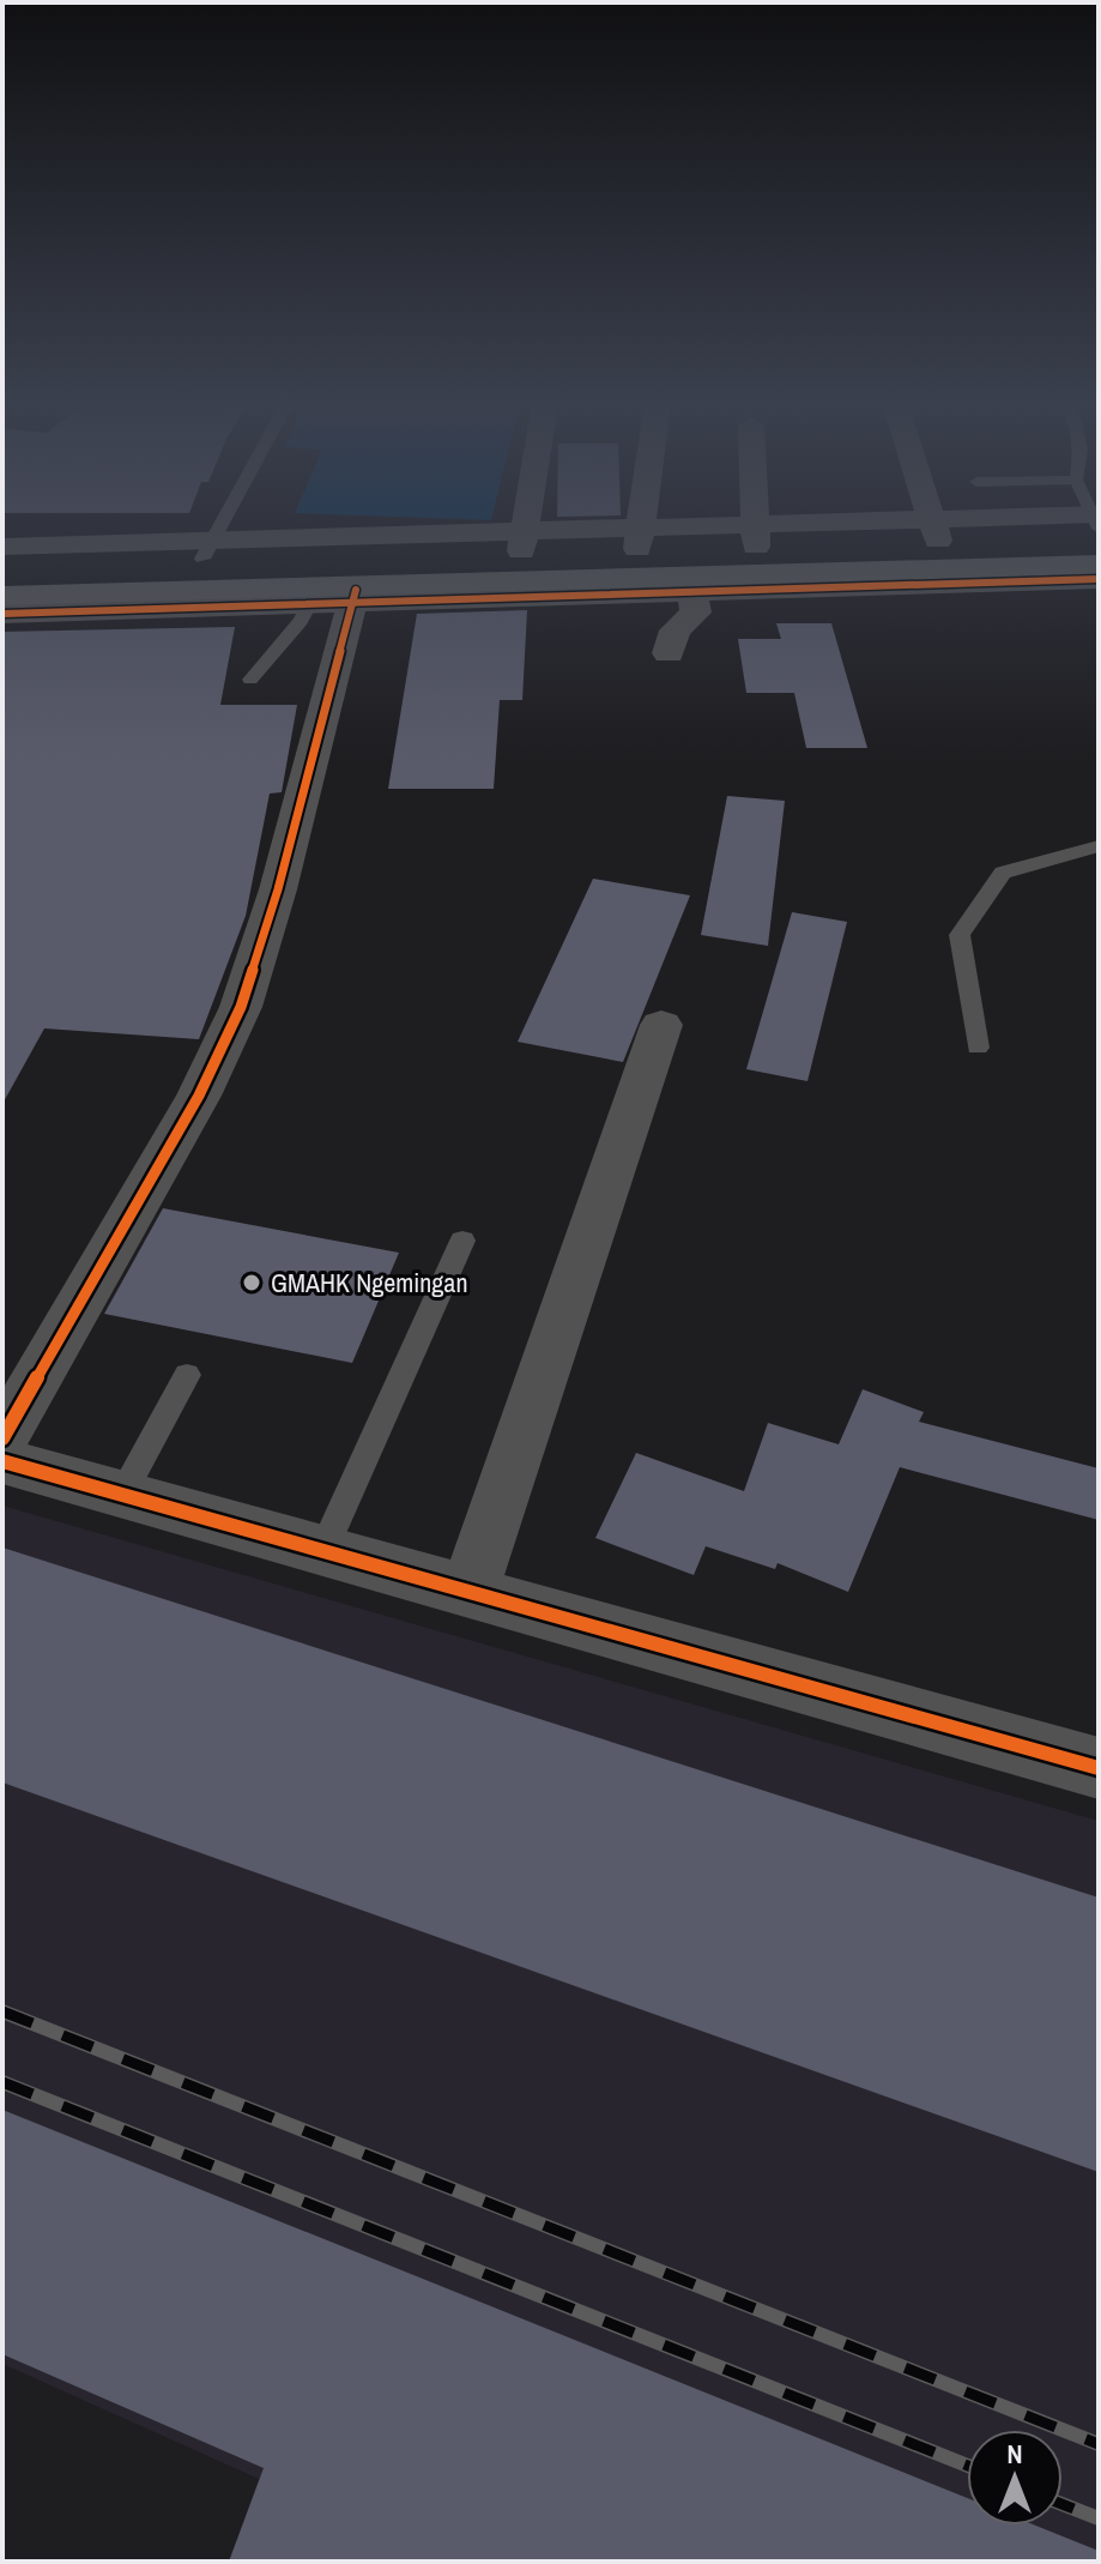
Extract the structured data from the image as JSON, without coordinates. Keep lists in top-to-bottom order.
{
  "places": ["GMAHK Ngemingan"],
  "north": "top"
}
